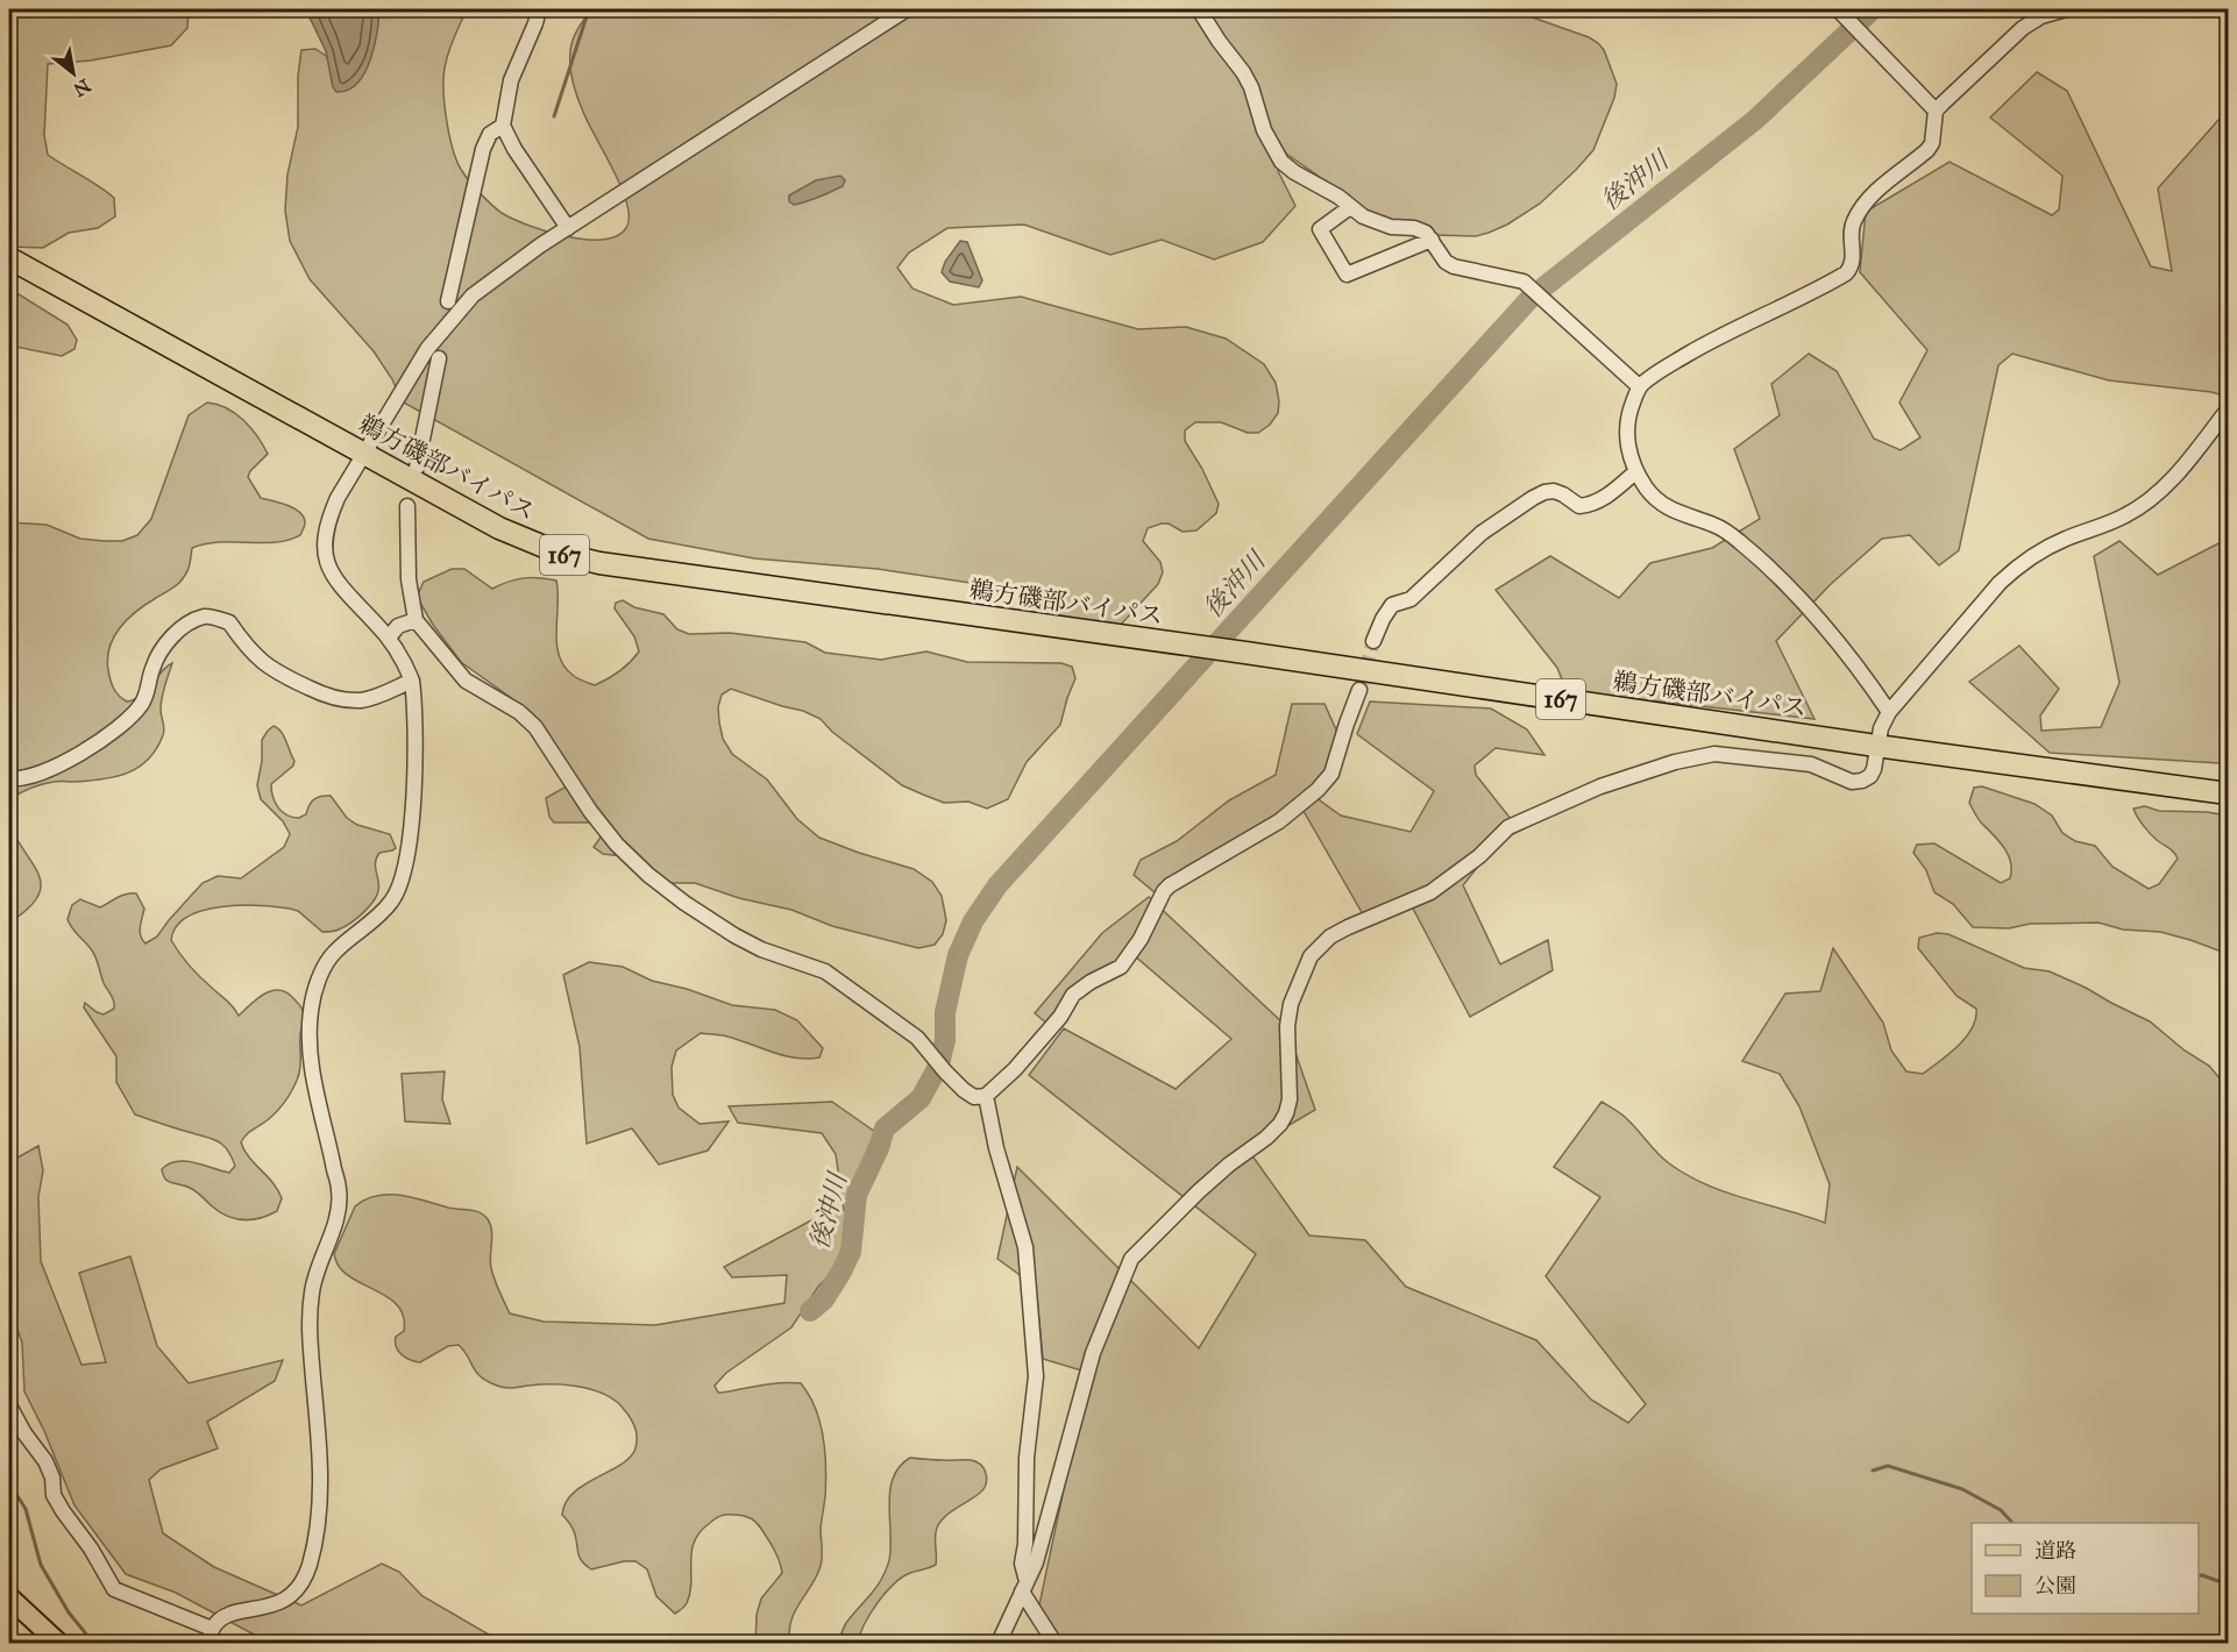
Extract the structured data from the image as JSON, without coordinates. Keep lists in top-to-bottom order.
{
  "streets": {
    "highway": ["鵜方磯部バイパス", "167"]
  },
  "water": ["後沖川"],
  "legend": ["道路", "公園"],
  "north": "bottom right"
}
